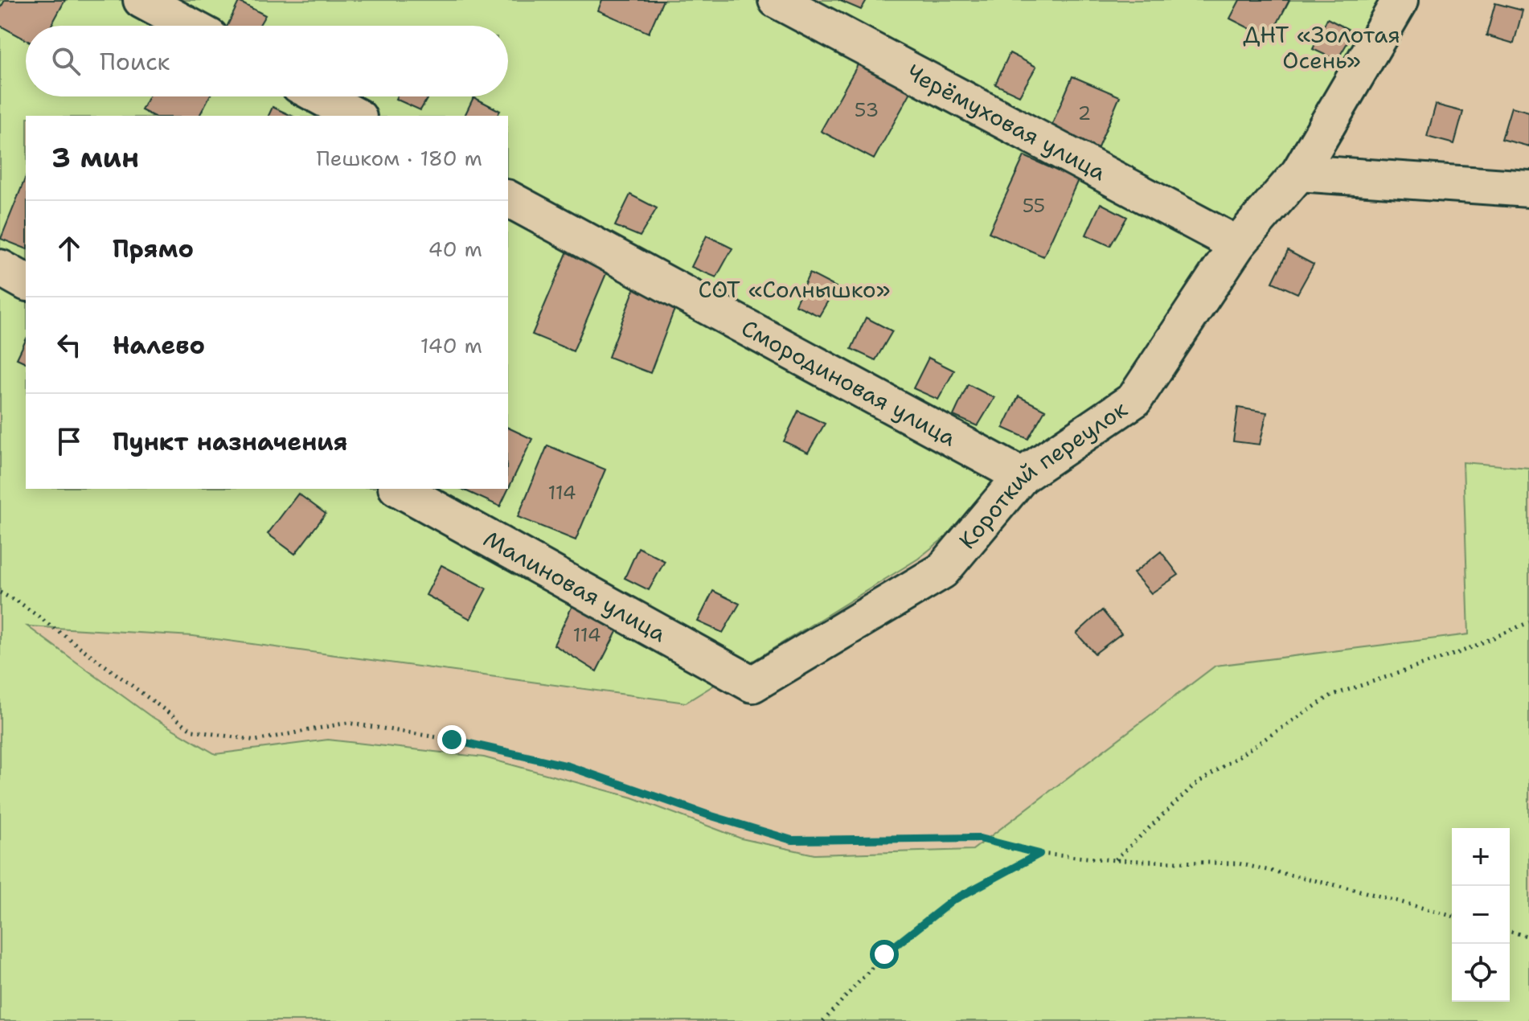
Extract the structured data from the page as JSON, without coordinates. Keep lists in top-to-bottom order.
{
  "streets": {
    "street": [
      "Черёмуховая улица",
      "Смородиновая улица",
      "Короткий переулок",
      "Малиновая улица"
    ]
  },
  "crossings": [
    ["Черёмуховая улица", "Короткий переулок"],
    ["Смородиновая улица", "Короткий переулок"],
    ["Короткий переулок", "Малиновая улица"]
  ],
  "parks": ["ДНТ «Золотая Осень»", "СОТ «Солнышко»"],
  "house_numbers": [
    "53",
    "2",
    "55",
    "114",
    "114"
  ],
  "page": {
    "search": "Поиск",
    "heading": ["3 мин", "Пешком · 180 m"],
    "list": [
      ["Прямо", "40 m"],
      ["Налево", "140 m"],
      "Пункт назначения"
    ],
    "map_buttons": ["+", "−"]
  }
}
